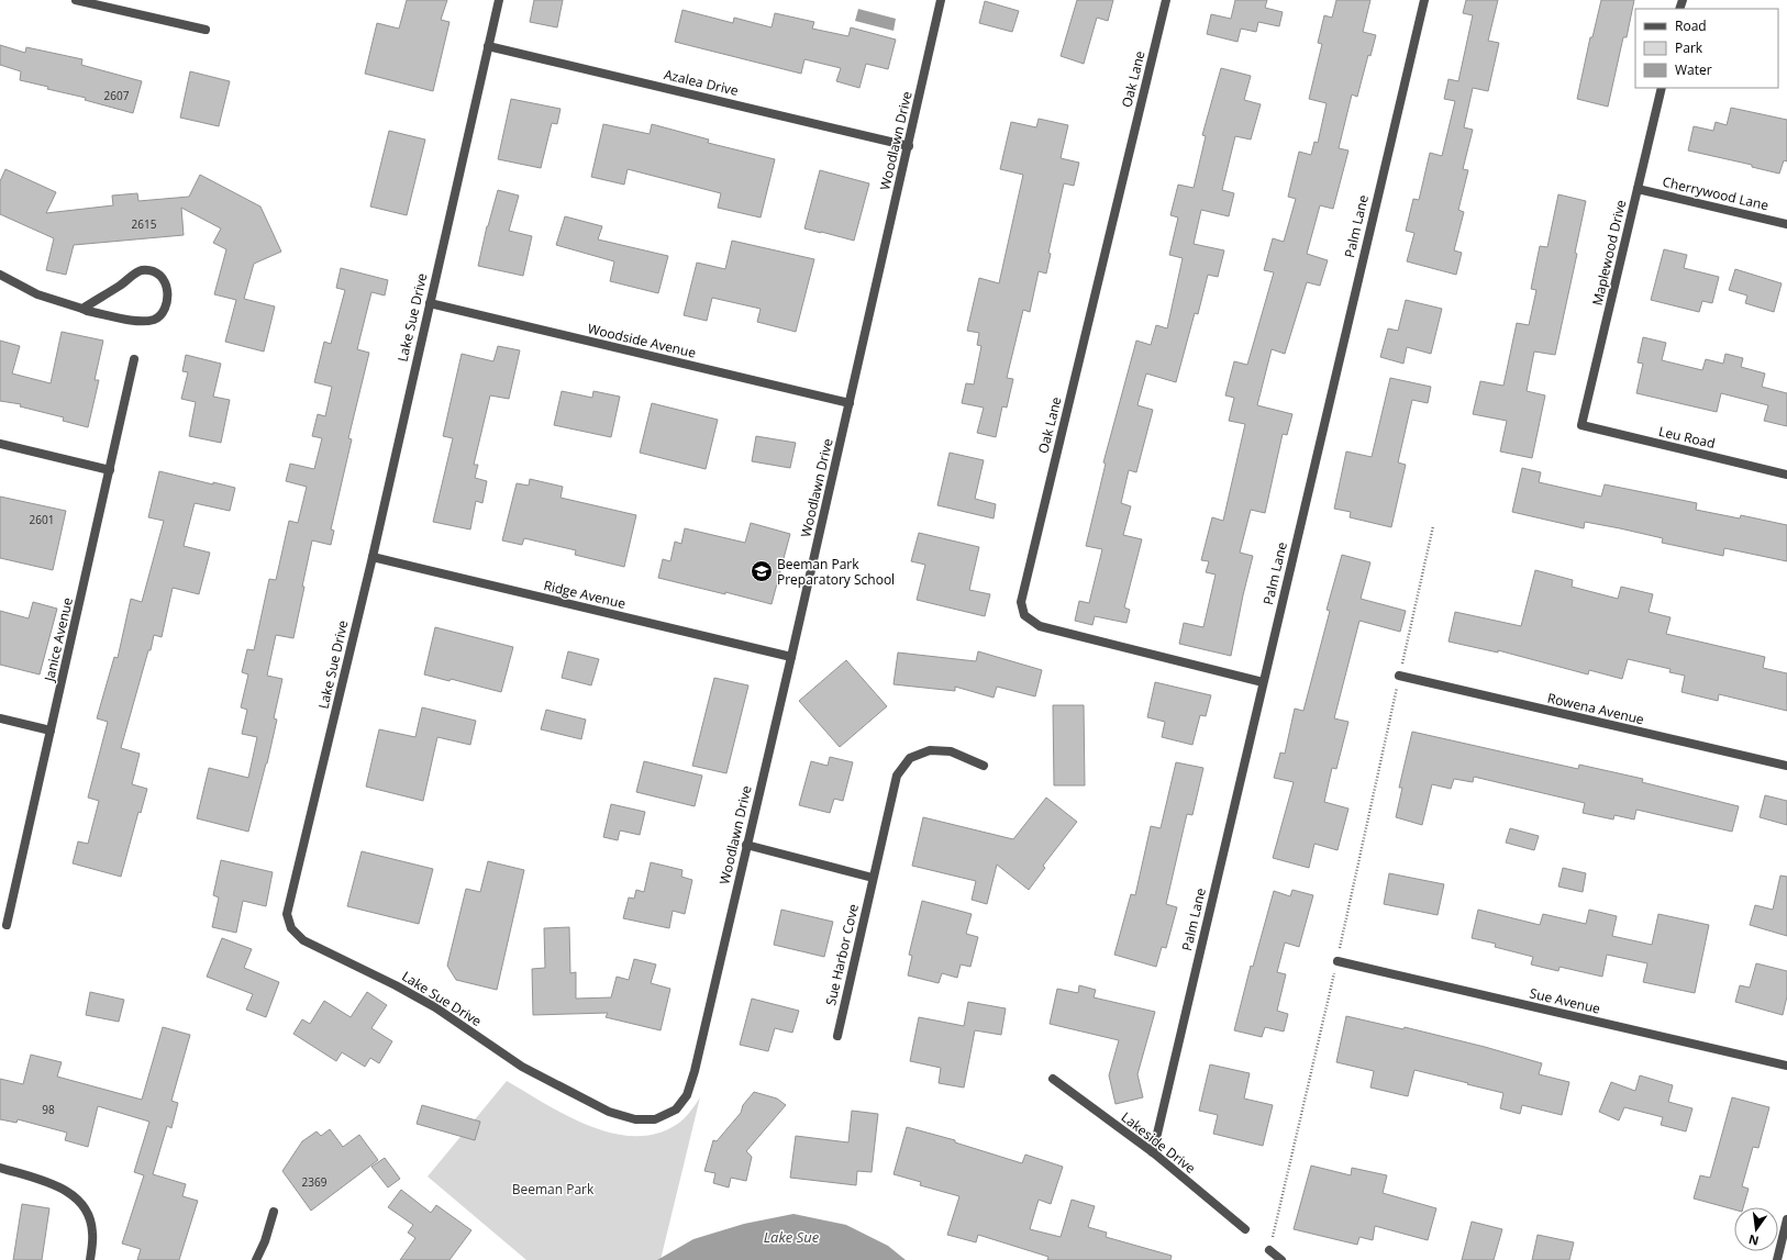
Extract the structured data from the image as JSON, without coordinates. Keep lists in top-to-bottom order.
{
  "streets": {
    "street": [
      "Oak Lane",
      "Azalea Drive",
      "Woodlawn Drive",
      "Cherrywood Lane",
      "Palm Lane",
      "Maplewood Drive",
      "Lake Sue Drive",
      "Woodside Avenue",
      "Leu Road",
      "Ridge Avenue",
      "Janice Avenue",
      "Rowena Avenue",
      "Sue Harbor Cove",
      "Sue Avenue",
      "Lakeside Drive"
    ]
  },
  "crossings": [
    ["Oak Lane", "Palm Lane"],
    ["Azalea Drive", "Woodlawn Drive"],
    ["Azalea Drive", "Lake Sue Drive"],
    ["Woodlawn Drive", "Lake Sue Drive"],
    ["Woodlawn Drive", "Woodside Avenue"],
    ["Woodlawn Drive", "Ridge Avenue"],
    ["Cherrywood Lane", "Maplewood Drive"],
    ["Palm Lane", "Lakeside Drive"],
    ["Maplewood Drive", "Leu Road"],
    ["Lake Sue Drive", "Woodside Avenue"],
    ["Lake Sue Drive", "Ridge Avenue"]
  ],
  "water": ["Lake Sue"],
  "parks": ["Beeman Park"],
  "places": {
    "school or university": ["Beeman Park Preparatory School"]
  },
  "house_numbers": [
    "2607",
    "2615",
    "2601",
    "98",
    "2369"
  ],
  "legend": ["Road", "Park", "Water"],
  "north": "bottom"
}
